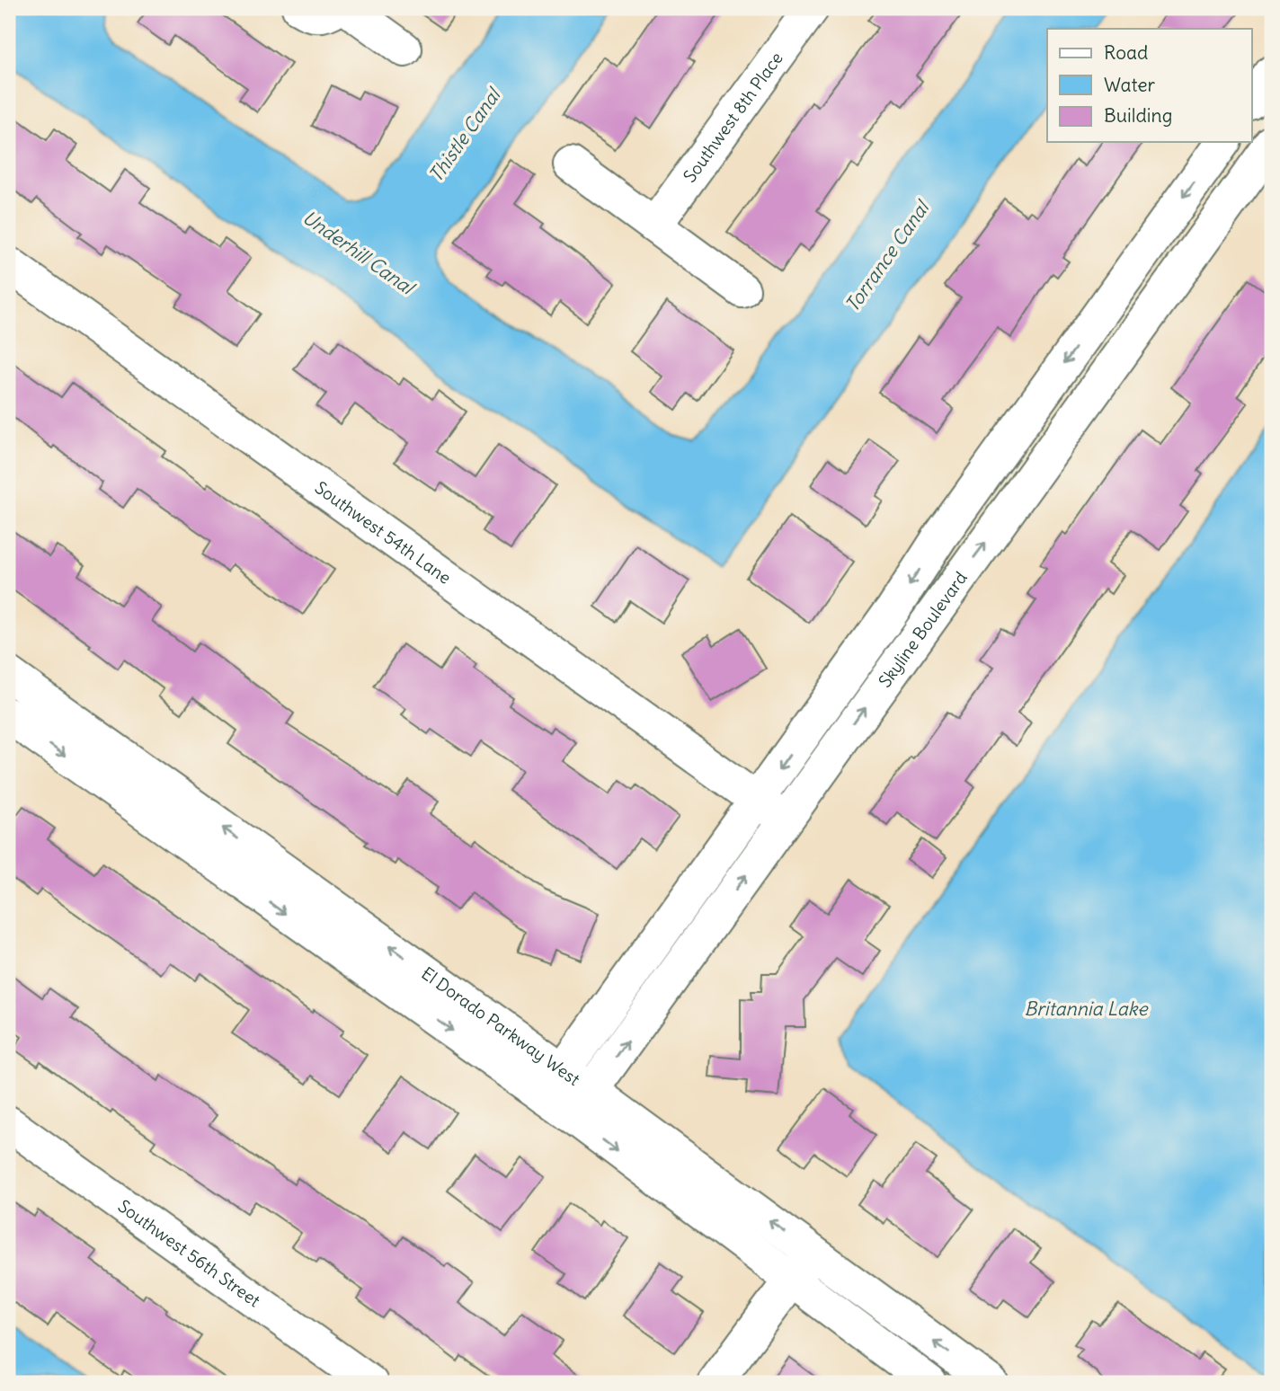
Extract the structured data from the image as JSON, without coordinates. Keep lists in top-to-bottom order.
{
  "streets": {
    "street": [
      "Southwest 8th Place",
      "Southwest 54th Lane",
      "Skyline Boulevard",
      "El Dorado Parkway West",
      "Southwest 56th Street"
    ]
  },
  "crossings": [
    ["Southwest 54th Lane", "Skyline Boulevard"],
    ["Skyline Boulevard", "El Dorado Parkway West"]
  ],
  "water": [
    "Thistle Canal",
    "Underhill Canal",
    "Torrance Canal",
    "Britannia Lake"
  ],
  "legend": ["Road", "Water", "Building"]
}
